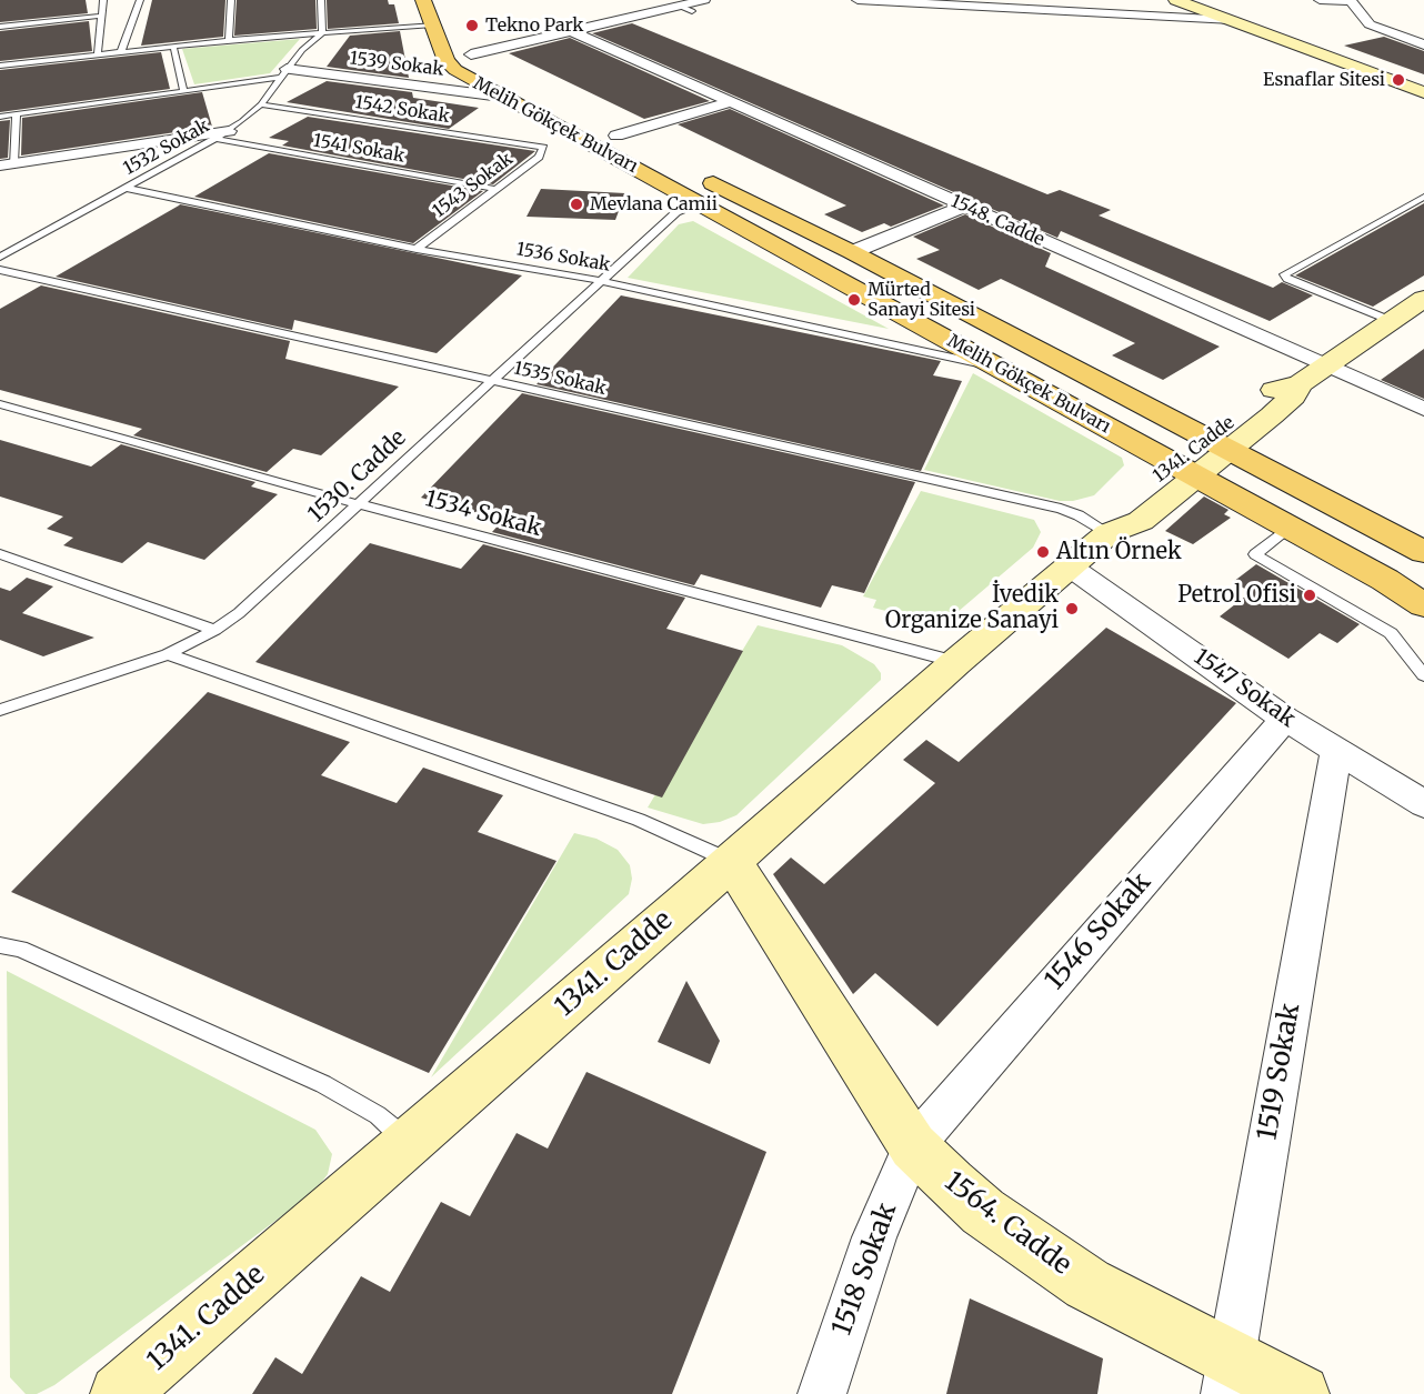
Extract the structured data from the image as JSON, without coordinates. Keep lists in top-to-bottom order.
{
  "streets": {
    "main road": ["Melih Gökçek Bulvarı"],
    "street": [
      "1539 Sokak",
      "1548. Cadde",
      "1341. Cadde",
      "1547 Sokak",
      "1546 Sokak",
      "1519 Sokak",
      "1564. Cadde",
      "1518 Sokak"
    ],
    "lane": [
      "1542 Sokak",
      "1532 Sokak",
      "1541 Sokak",
      "1543 Sokak",
      "1536 Sokak",
      "1535 Sokak",
      "1530. Cadde",
      "1534 Sokak"
    ]
  },
  "crossings": [
    ["1539 Sokak", "Melih Gökçek Bulvarı"],
    ["1539 Sokak", "1532 Sokak"],
    ["1542 Sokak", "1532 Sokak"],
    ["1542 Sokak", "1543 Sokak"],
    ["Melih Gökçek Bulvarı", "1536 Sokak"],
    ["Melih Gökçek Bulvarı", "1341. Cadde"],
    ["Melih Gökçek Bulvarı", "1530. Cadde"],
    ["1532 Sokak", "1541 Sokak"],
    ["1532 Sokak", "1536 Sokak"],
    ["1541 Sokak", "1543 Sokak"],
    ["1543 Sokak", "1536 Sokak"],
    ["1548. Cadde", "1341. Cadde"],
    ["1536 Sokak", "1530. Cadde"],
    ["1535 Sokak", "1341. Cadde"],
    ["1535 Sokak", "1530. Cadde"],
    ["1341. Cadde", "1534 Sokak"],
    ["1341. Cadde", "1547 Sokak"],
    ["1341. Cadde", "1564. Cadde"],
    ["1530. Cadde", "1534 Sokak"],
    ["1547 Sokak", "1546 Sokak"],
    ["1547 Sokak", "1519 Sokak"],
    ["1546 Sokak", "1564. Cadde"],
    ["1546 Sokak", "1518 Sokak"],
    ["1519 Sokak", "1564. Cadde"],
    ["1564. Cadde", "1518 Sokak"]
  ],
  "places": [
    "Tekno Park",
    "Esnaflar Sitesi",
    "Mevlana Camii",
    "Mürted Sanayi Sitesi",
    "Altın Örnek",
    "Petrol Ofisi",
    "İvedik Organize Sanayi"
  ]
}
